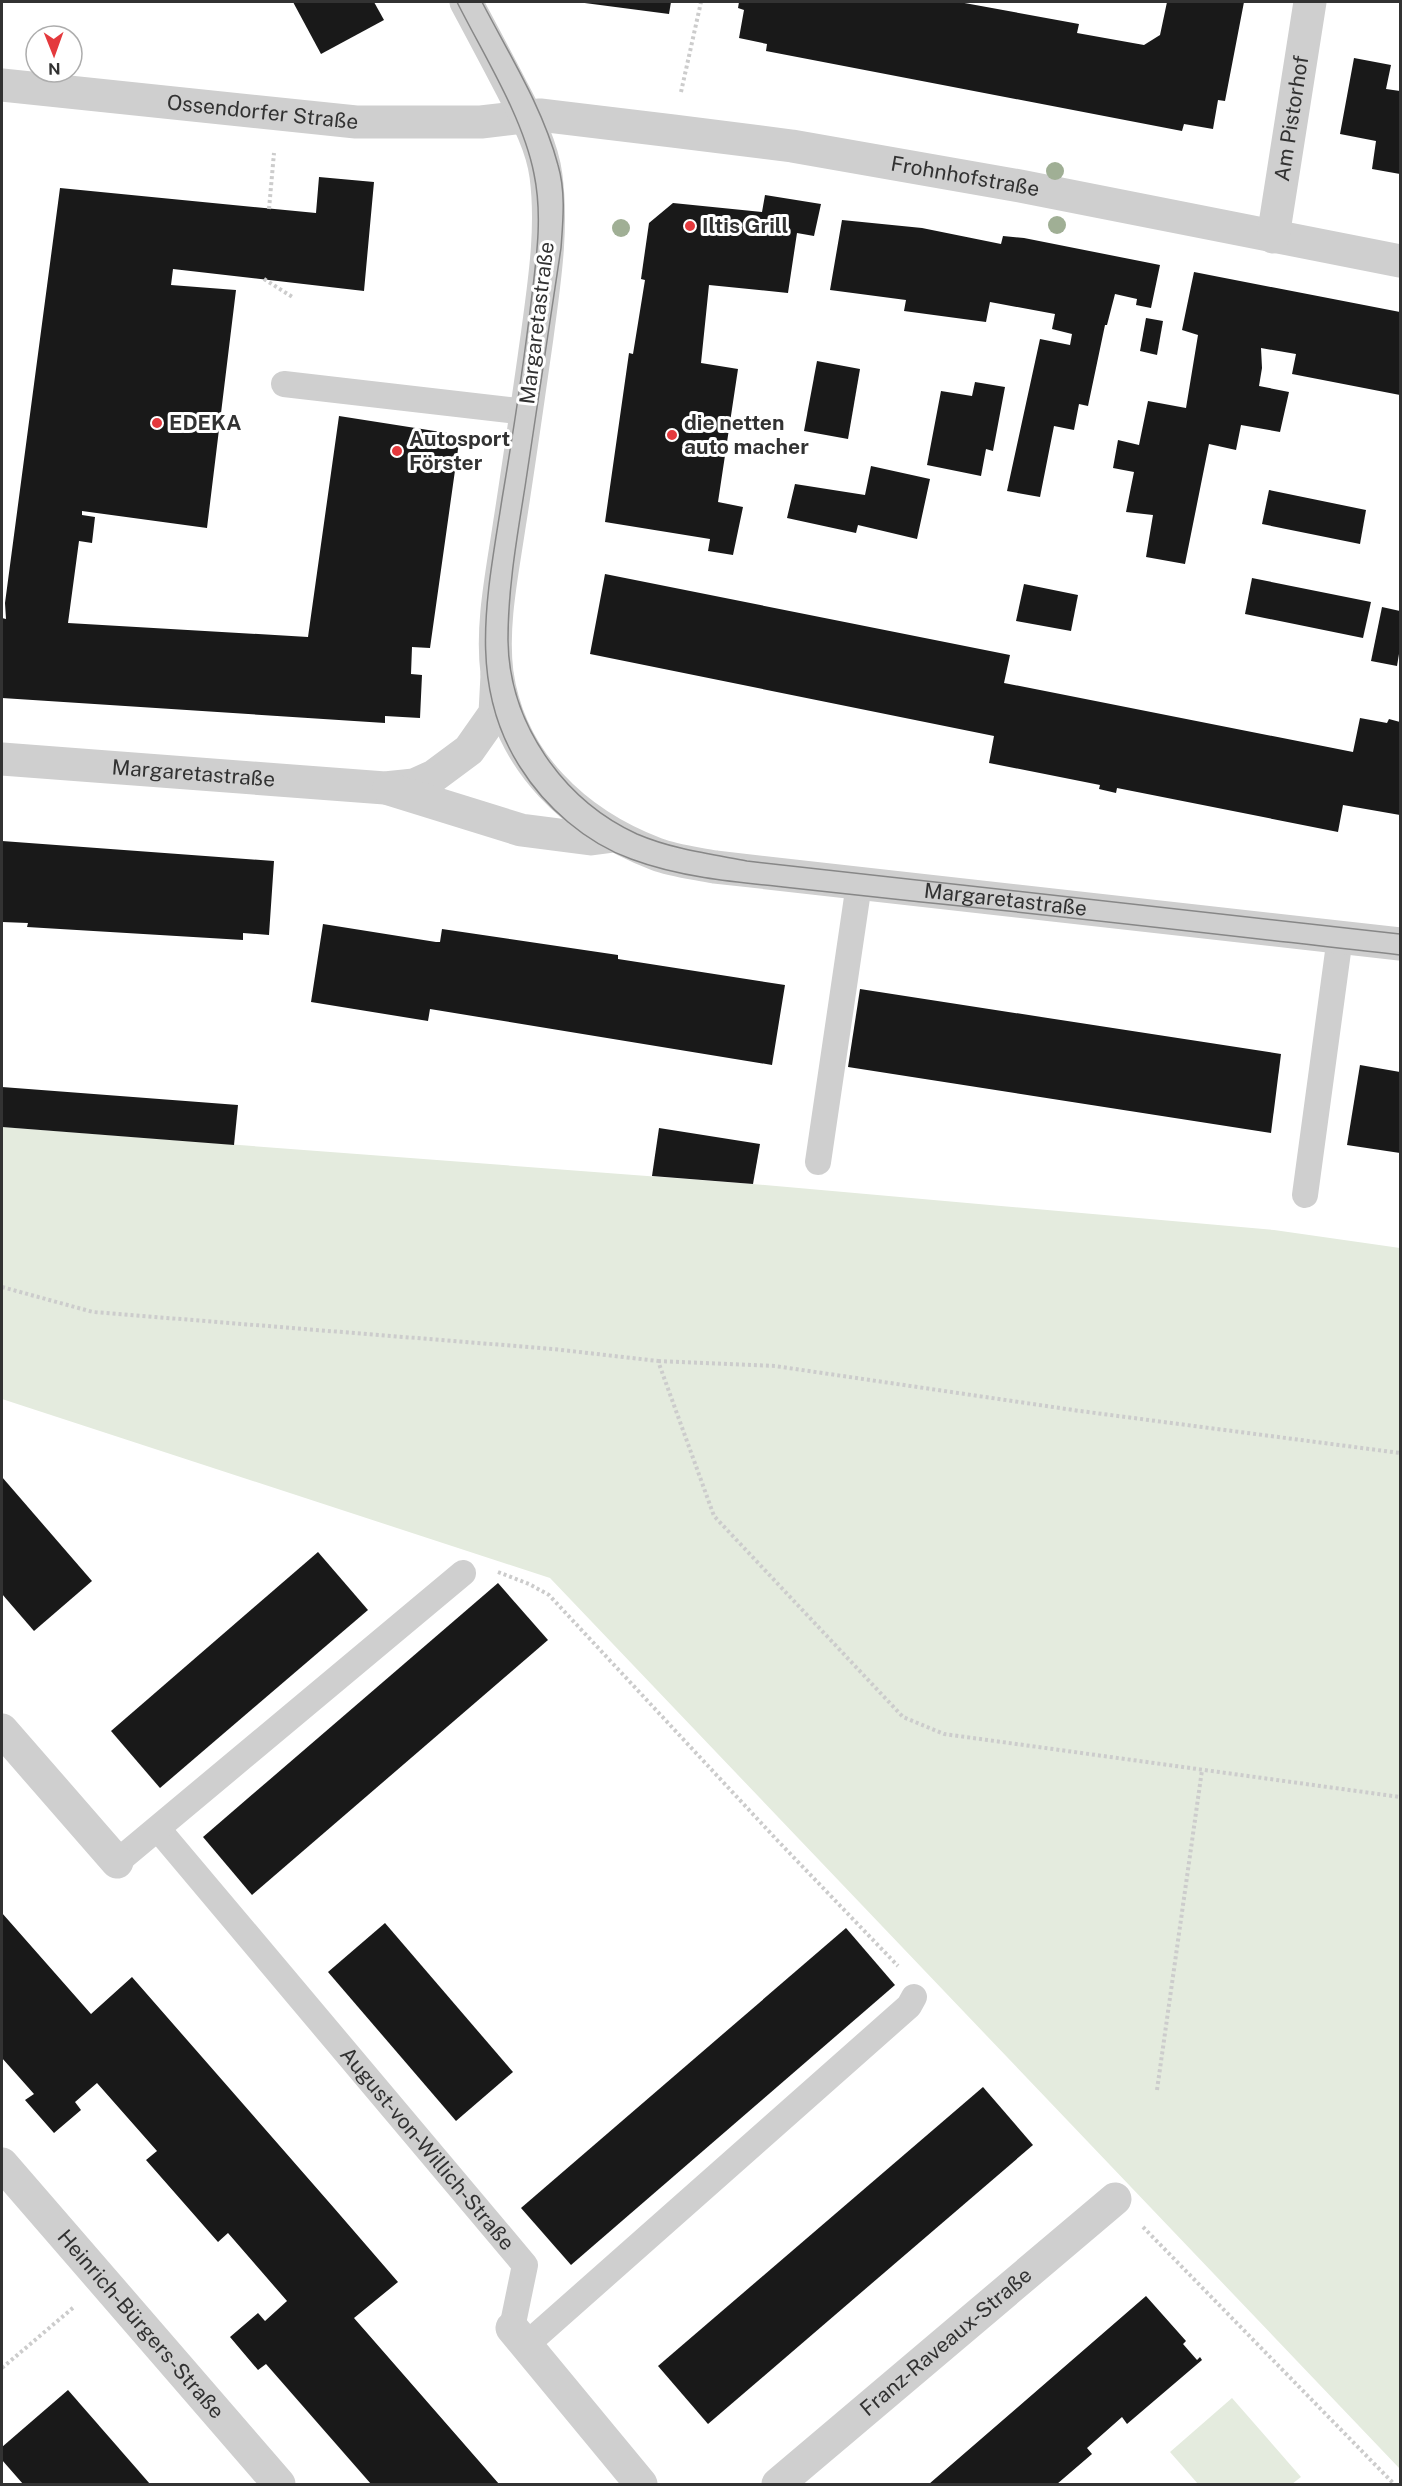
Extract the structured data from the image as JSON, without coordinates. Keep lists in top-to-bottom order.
{
  "streets": {
    "street": [
      "Ossendorfer Straße",
      "Am Pistorhof",
      "Frohnhofstraße",
      "Margaretastraße",
      "Heinrich-Bürgers-Straße",
      "Franz-Raveaux-Straße"
    ],
    "lane": ["August-von-Willich-Straße"]
  },
  "crossings": [
    ["Ossendorfer Straße", "Frohnhofstraße"],
    ["Ossendorfer Straße", "Margaretastraße"],
    ["Am Pistorhof", "Frohnhofstraße"],
    ["Frohnhofstraße", "Margaretastraße"]
  ],
  "places": [
    "Iltis Grill",
    "EDEKA",
    "die netten auto macher",
    "Autosport Förster"
  ],
  "north": "bottom"
}
